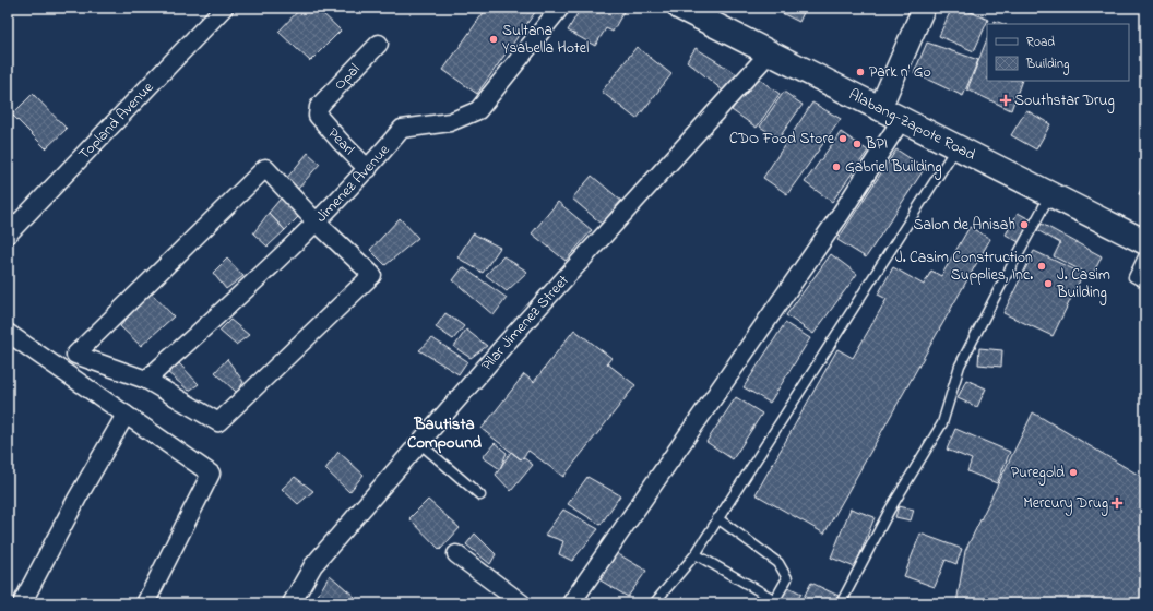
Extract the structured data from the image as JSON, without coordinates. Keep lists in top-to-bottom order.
{
  "streets": {
    "highway": ["Alabang-Zapote Road"],
    "street": [
      "Opal",
      "Topland Avenue",
      "Pearl",
      "Jimenez Avenue",
      "Pilar Jimenez Street"
    ]
  },
  "crossings": [
    ["Opal", "Pearl"],
    ["Alabang-Zapote Road", "Pilar Jimenez Street"],
    ["Pearl", "Jimenez Avenue"]
  ],
  "districts": ["Bautista Compound"],
  "places": {
    "other": [
      "Sultana Ysabella Hotel",
      "Park n' Go",
      "CDO Food Store",
      "BPI",
      "Gabriel Building",
      "Salon de Anisah",
      "J. Casim Construction Supplies, Inc.",
      "J. Casim Building",
      "Puregold"
    ],
    "health": ["Southstar Drug", "Mercury Drug"]
  },
  "legend": ["Road", "Building"]
}
